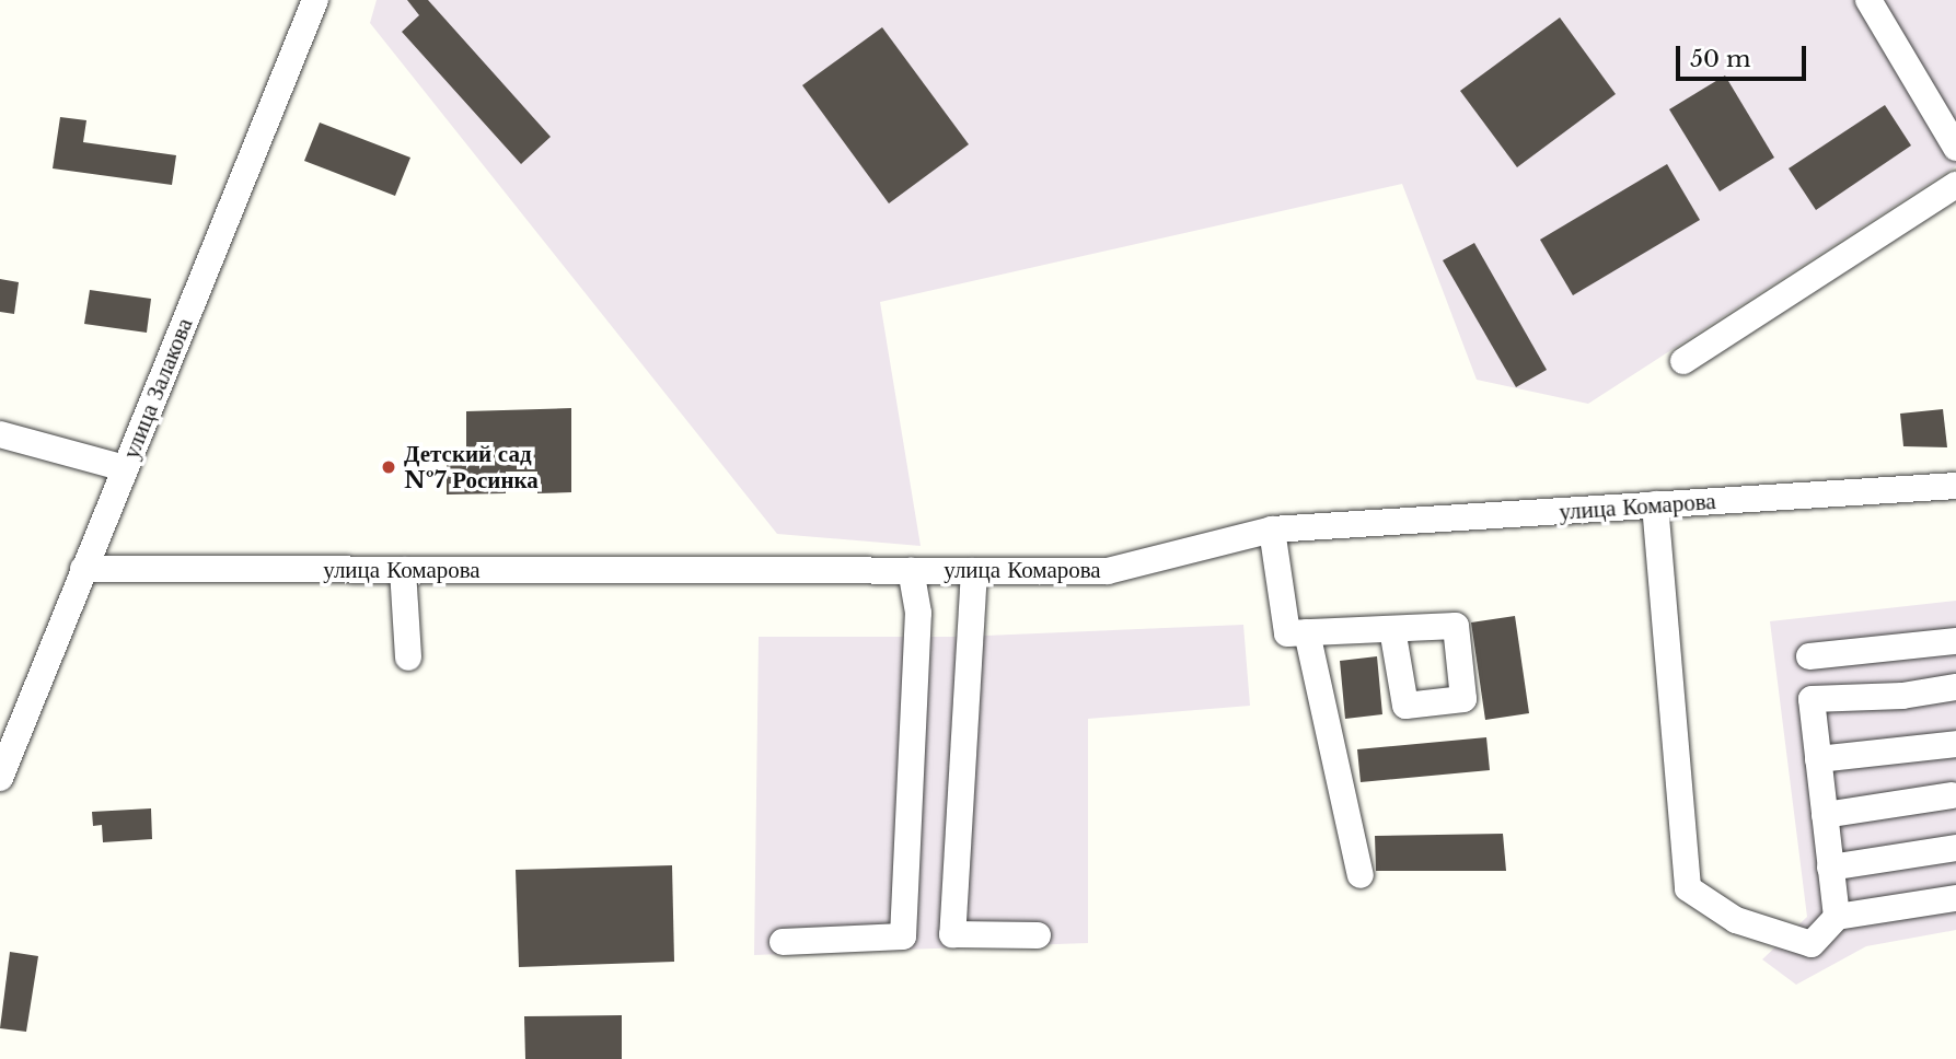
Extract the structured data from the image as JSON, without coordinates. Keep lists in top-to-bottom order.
{
  "streets": {
    "street": ["улица Залакова", "улица Комарова"]
  },
  "crossings": [
    ["улица Залакова", "улица Комарова"]
  ],
  "places": ["Детский сад №7 Росинка"],
  "scale_bar": "50 m"
}
